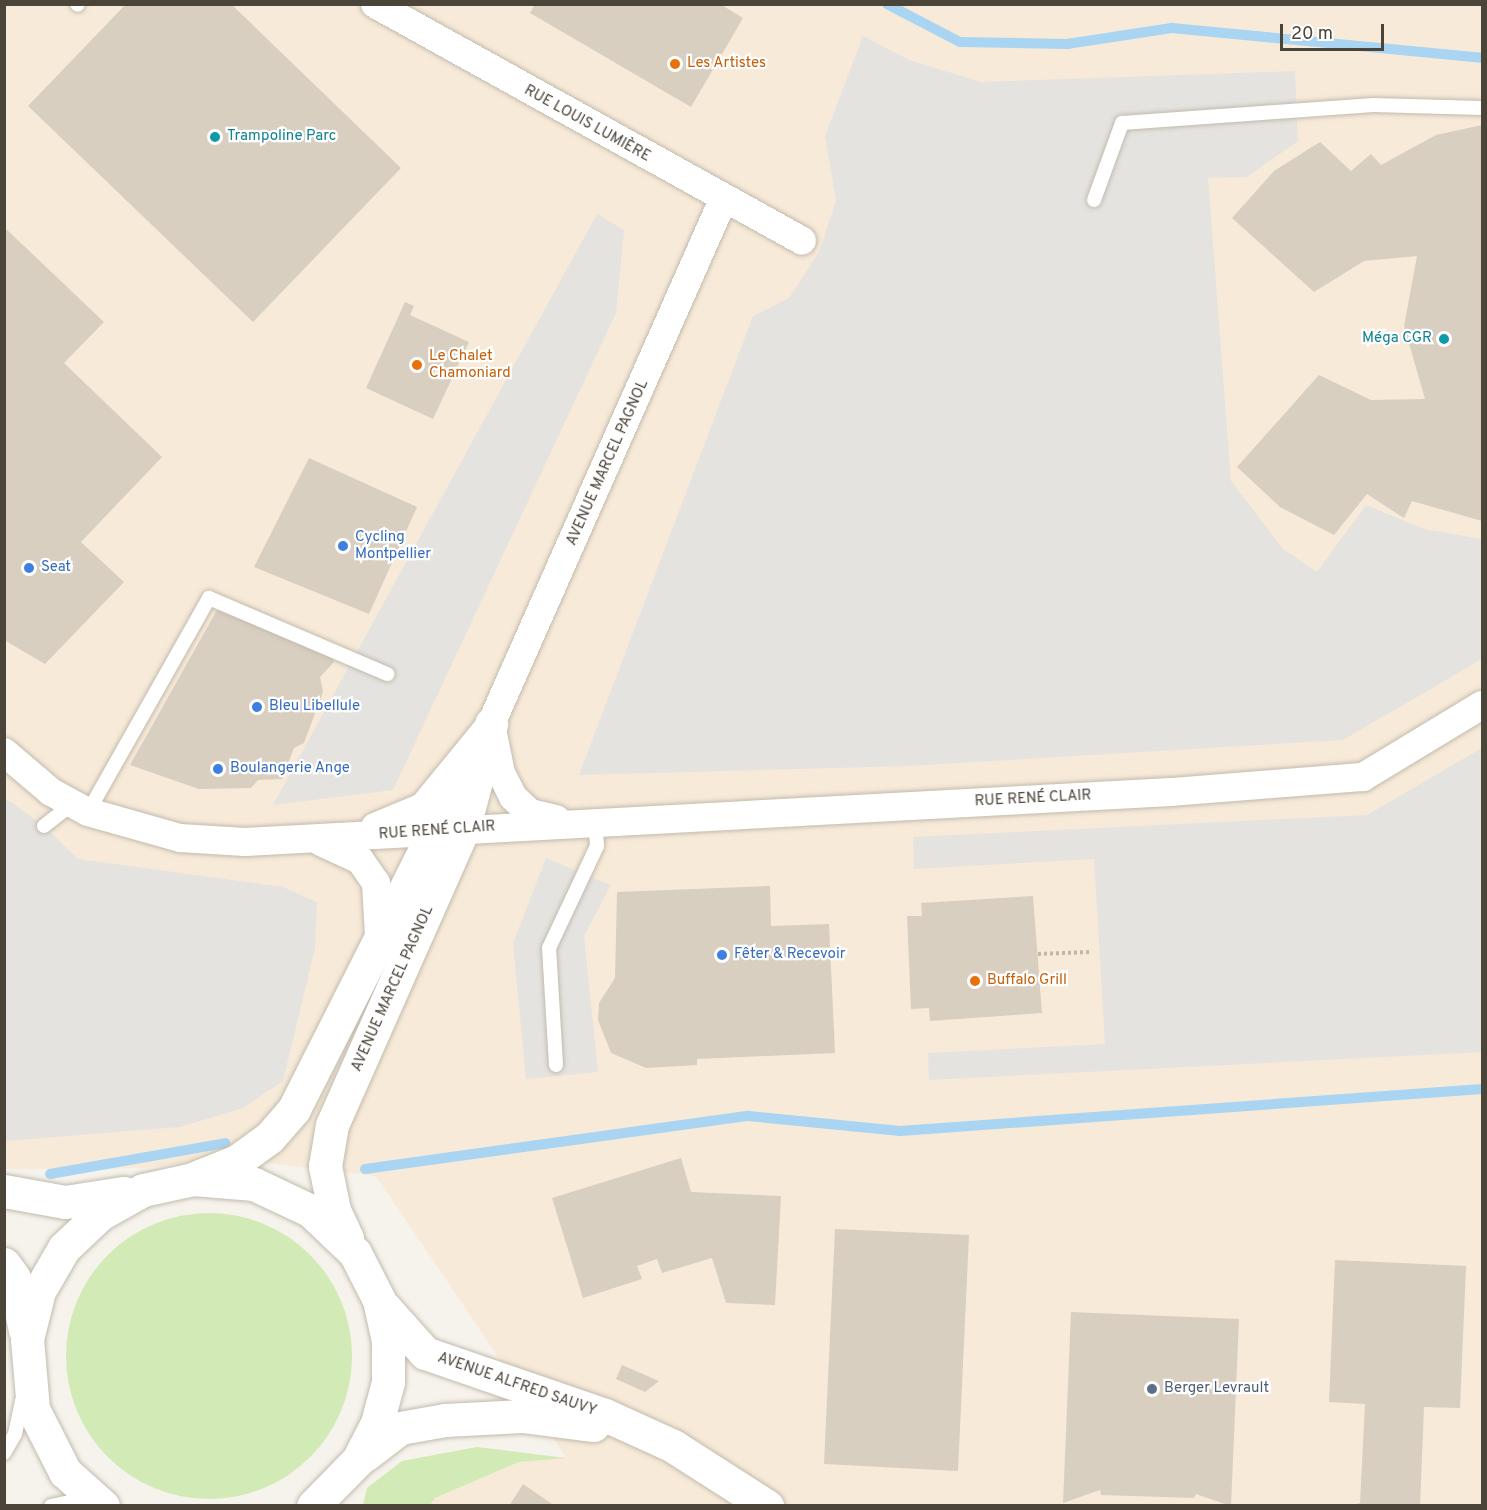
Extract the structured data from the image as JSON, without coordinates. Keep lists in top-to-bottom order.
{
  "streets": {
    "street": [
      "RUE LOUIS LUMIÈRE",
      "AVENUE MARCEL PAGNOL",
      "RUE RENÉ CLAIR",
      "AVENUE ALFRED SAUVY"
    ]
  },
  "crossings": [
    ["RUE LOUIS LUMIÈRE", "AVENUE MARCEL PAGNOL"],
    ["AVENUE MARCEL PAGNOL", "RUE RENÉ CLAIR"],
    ["AVENUE MARCEL PAGNOL", "AVENUE ALFRED SAUVY"]
  ],
  "places": [
    "Les Artistes",
    "Trampoline Parc",
    "Méga CGR",
    "Le Chalet Chamoniard",
    "Cycling Montpellier",
    "Seat",
    "Bleu Libellule",
    "Boulangerie Ange",
    "Fêter & Recevoir",
    "Buffalo Grill",
    "Berger Levrault"
  ],
  "scale_bar": "20 m"
}
